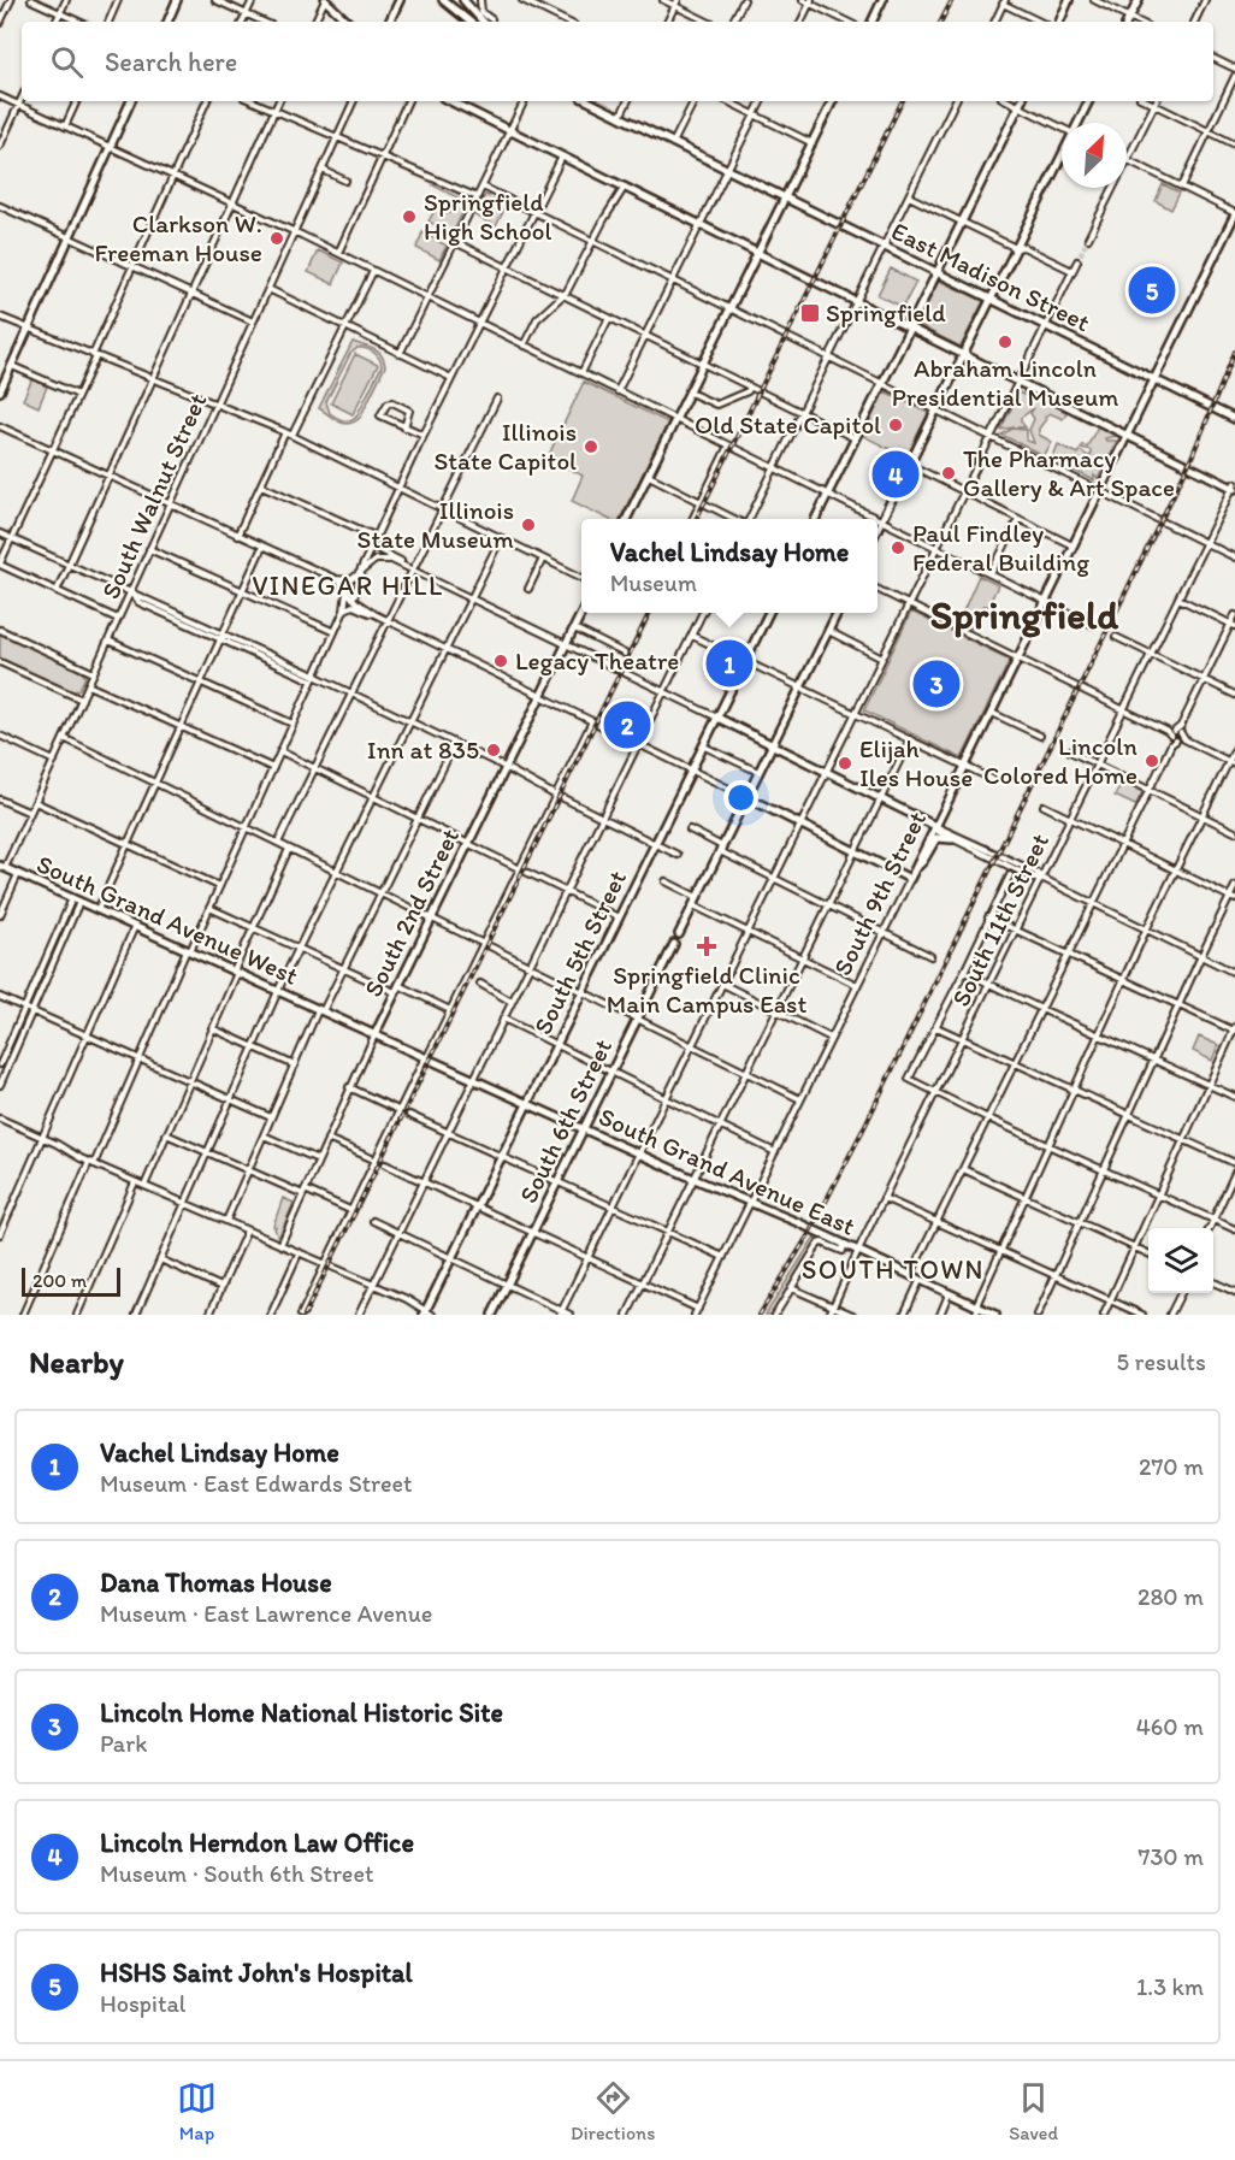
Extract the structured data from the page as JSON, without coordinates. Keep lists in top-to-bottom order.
{
  "streets": {
    "main road": [
      "East Madison Street",
      "South 9th Street",
      "South 2nd Street",
      "South Grand Avenue West",
      "South 5th Street",
      "South 6th Street",
      "South Grand Avenue East"
    ],
    "street": ["South Walnut Street", "South 11th Street"]
  },
  "crossings": [
    ["East Madison Street", "South 9th Street"],
    ["South Walnut Street", "South Grand Avenue West"],
    ["South 9th Street", "South Grand Avenue East"],
    ["South 2nd Street", "South Grand Avenue East"],
    ["South Grand Avenue West", "South Grand Avenue East"],
    ["South 11th Street", "South Grand Avenue East"],
    ["South 5th Street", "South Grand Avenue East"],
    ["South 6th Street", "South Grand Avenue East"]
  ],
  "districts": ["VINEGAR HILL", "Springfield", "SOUTH TOWN"],
  "places": {
    "other": [
      "Springfield High School",
      "Clarkson W. Freeman House",
      "Abraham Lincoln Presidential Museum",
      "Old State Capitol",
      "Illinois State Capitol",
      "The Pharmacy Gallery & Art Space",
      "Illinois State Museum",
      "Paul Findley Federal Building",
      "Legacy Theatre",
      "Inn at 835",
      "Lincoln Colored Home",
      "Elijah Iles House"
    ],
    "transit": ["Springfield"],
    "health": ["Springfield Clinic Main Campus East"]
  },
  "scale_bar": "200 m",
  "north": "top right",
  "page": {
    "search": "Search here",
    "pins": [
      "5",
      "4",
      "1",
      "3",
      "2"
    ],
    "popup": ["Vachel Lindsay Home", "Museum"],
    "scale": "200 m",
    "heading": ["Nearby", "5 results"],
    "list": [
      {
        "mark": "1",
        "name": "Vachel Lindsay Home",
        "note": "Museum · East Edwards Street",
        "value": "270 m"
      },
      {
        "mark": "2",
        "name": "Dana Thomas House",
        "note": "Museum · East Lawrence Avenue",
        "value": "280 m"
      },
      {
        "mark": "3",
        "name": "Lincoln Home National Historic Site",
        "note": "Park",
        "value": "460 m"
      },
      {
        "mark": "4",
        "name": "Lincoln Herndon Law Office",
        "note": "Museum · South 6th Street",
        "value": "730 m"
      },
      {
        "mark": "5",
        "name": "HSHS Saint John's Hospital",
        "note": "Hospital",
        "value": "1.3 km"
      }
    ],
    "nav": ["Map", "Directions", "Saved"]
  }
}
